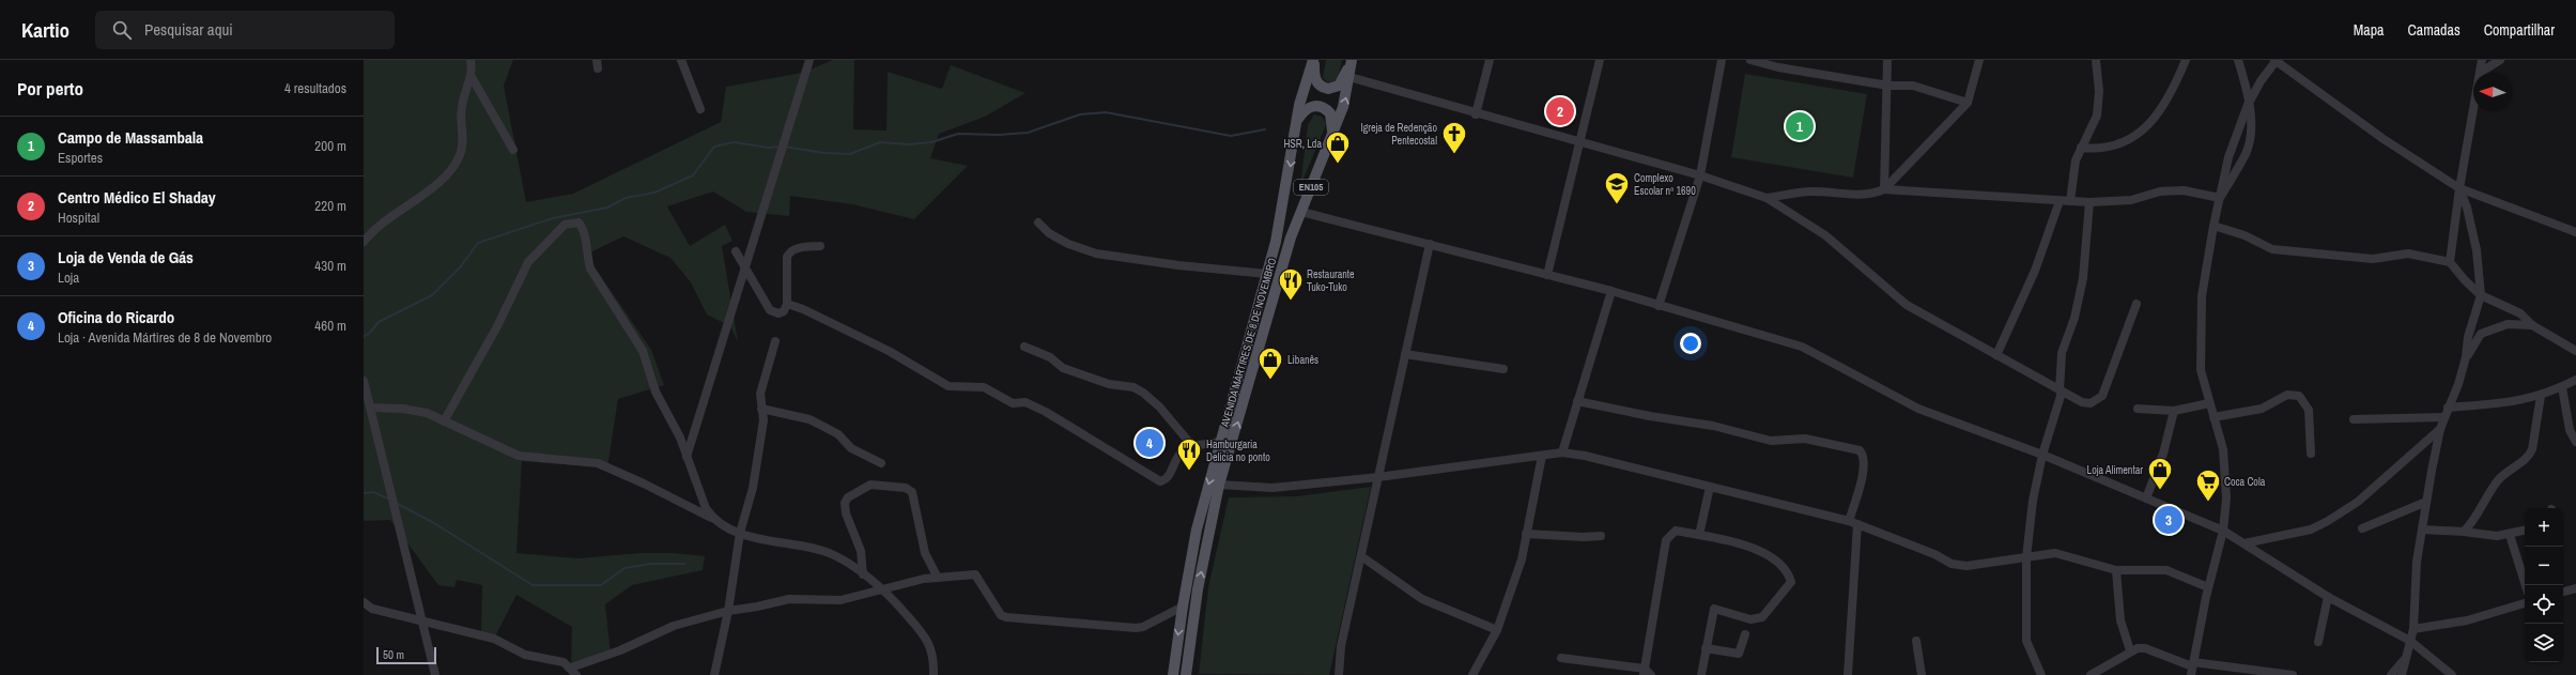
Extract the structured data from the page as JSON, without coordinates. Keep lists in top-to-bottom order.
{
  "streets": {
    "main road": ["EN105", "AVENIDA MÁRTIRES DE 8 DE NOVEMBRO"]
  },
  "places": {
    "church": ["Igreja de Redenção Pentecostal"],
    "shop": ["HSR, Lda", "Libanês", "Loja Alimentar"],
    "school or university": ["Complexo Escolar nº 1690"],
    "restaurant": ["Restaurante Tuko-Tuko", "Hamburgaria Delícia no ponto"],
    "supermarket": ["Coca Cola"]
  },
  "scale_bar": "50 m",
  "north": "left",
  "page": {
    "header": "Kartio",
    "search": "Pesquisar aqui",
    "nav": ["Mapa", "Camadas", "Compartilhar"],
    "heading": ["Por perto", "4 resultados"],
    "pins": [
      "2",
      "1",
      "4",
      "3"
    ],
    "list": [
      {
        "mark": "1",
        "name": "Campo de Massambala",
        "note": "Esportes",
        "value": "200 m"
      },
      {
        "mark": "2",
        "name": "Centro Médico El Shaday",
        "note": "Hospital",
        "value": "220 m"
      },
      {
        "mark": "3",
        "name": "Loja de Venda de Gás",
        "note": "Loja",
        "value": "430 m"
      },
      {
        "mark": "4",
        "name": "Oficina do Ricardo",
        "note": "Loja · Avenida Mártires de 8 de Novembro",
        "value": "460 m"
      }
    ],
    "map_buttons": ["+", "−"],
    "scale": "50 m"
  }
}
